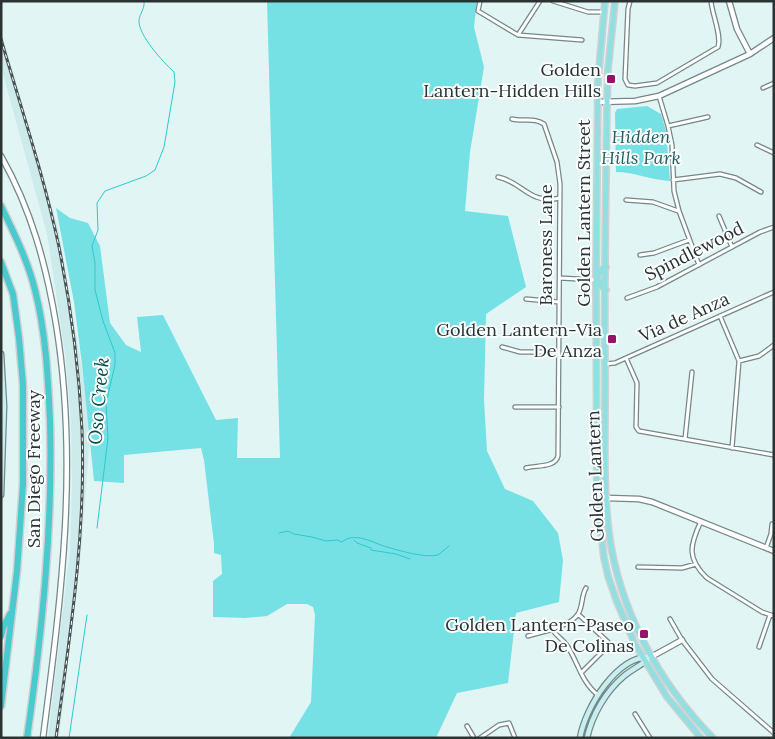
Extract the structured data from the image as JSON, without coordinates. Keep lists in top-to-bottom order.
{
  "streets": {
    "highway": ["San Diego Freeway"],
    "main road": ["Golden Lantern Street", "Golden Lantern"],
    "street": ["Baroness Lane", "Spindlewood", "Via de Anza"]
  },
  "crossings": [
    ["Golden Lantern Street", "Via de Anza"],
    ["Golden Lantern Street", "Golden Lantern"],
    ["Via de Anza", "Golden Lantern"]
  ],
  "water": ["Oso Creek"],
  "parks": ["Hidden Hills Park"],
  "places": {
    "transit": ["Golden Lantern-Hidden Hills", "Golden Lantern-Via De Anza", "Golden Lantern-Paseo De Colinas"]
  }
}
